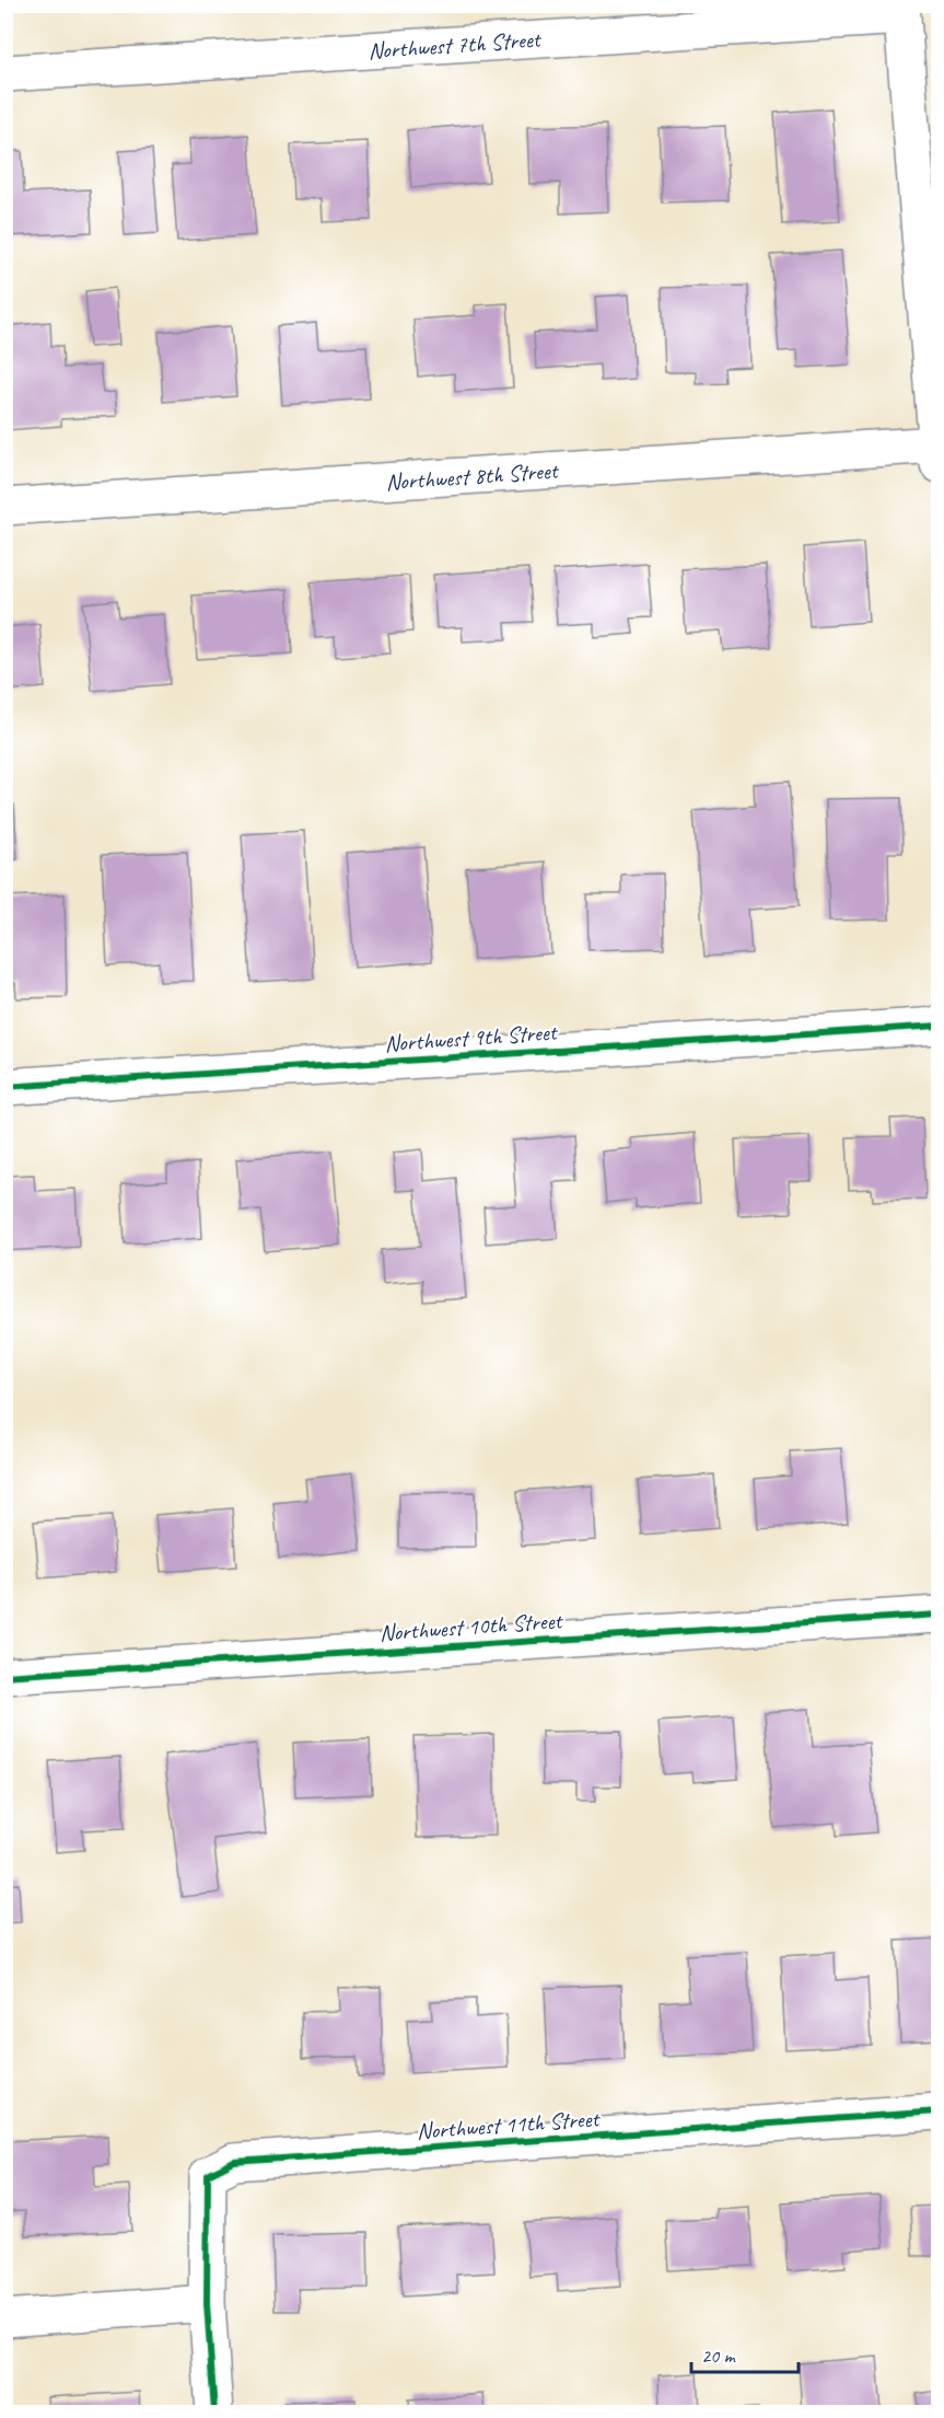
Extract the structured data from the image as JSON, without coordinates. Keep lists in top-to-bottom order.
{
  "streets": {
    "street": [
      "Northwest 7th Street",
      "Northwest 8th Street",
      "Northwest 9th Street",
      "Northwest 10th Street",
      "Northwest 11th Street"
    ]
  },
  "scale_bar": "20 m"
}
